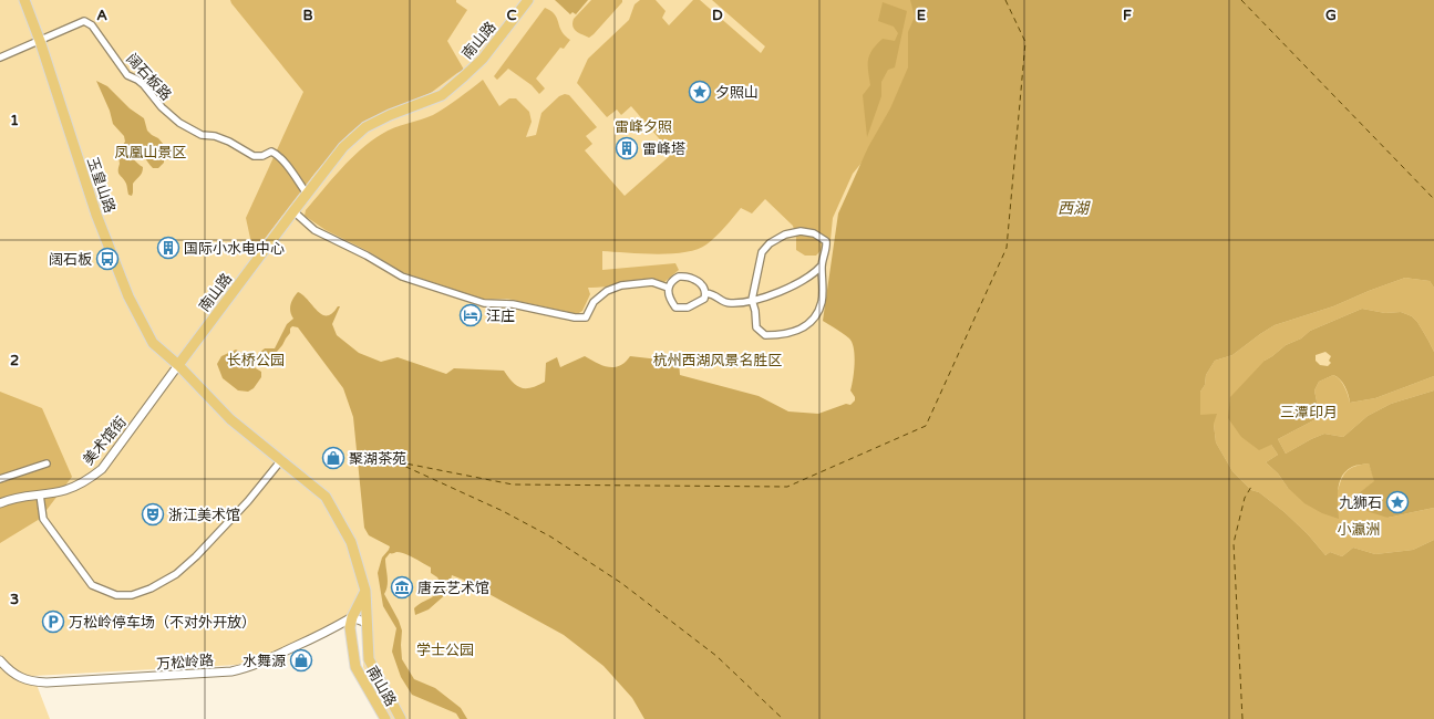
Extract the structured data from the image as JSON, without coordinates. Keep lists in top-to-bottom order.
{
  "streets": {
    "main road": ["南山路", "玉皇山路"],
    "street": ["阔石板路", "美术馆街", "万松岭路"]
  },
  "crossings": [
    ["南山路", "阔石板路"],
    ["南山路", "玉皇山路"],
    ["南山路", "美术馆街"],
    ["南山路", "万松岭路"],
    ["阔石板路", "玉皇山路"],
    ["玉皇山路", "美术馆街"]
  ],
  "water": ["西湖"],
  "parks": [
    "雷峰夕照",
    "凤凰山景区",
    "长桥公园",
    "杭州西湖风景名胜区",
    "三潭印月",
    "小瀛洲",
    "学士公园"
  ],
  "places": {
    "place": ["夕照山", "九狮石"],
    "building": ["雷峰塔", "国际小水电中心"],
    "bus stop": ["阔石板"],
    "hotel": ["汪庄"],
    "shop": ["聚湖茶苑", "水舞源"],
    "theatre": ["浙江美术馆"],
    "museum": ["唐云艺术馆"],
    "parking": ["万松岭停车场（不对外开放）"]
  },
  "grid": {
    "columns": [
      "A",
      "B",
      "C",
      "D",
      "E",
      "F",
      "G"
    ],
    "rows": ["1", "2", "3"]
  }
}
